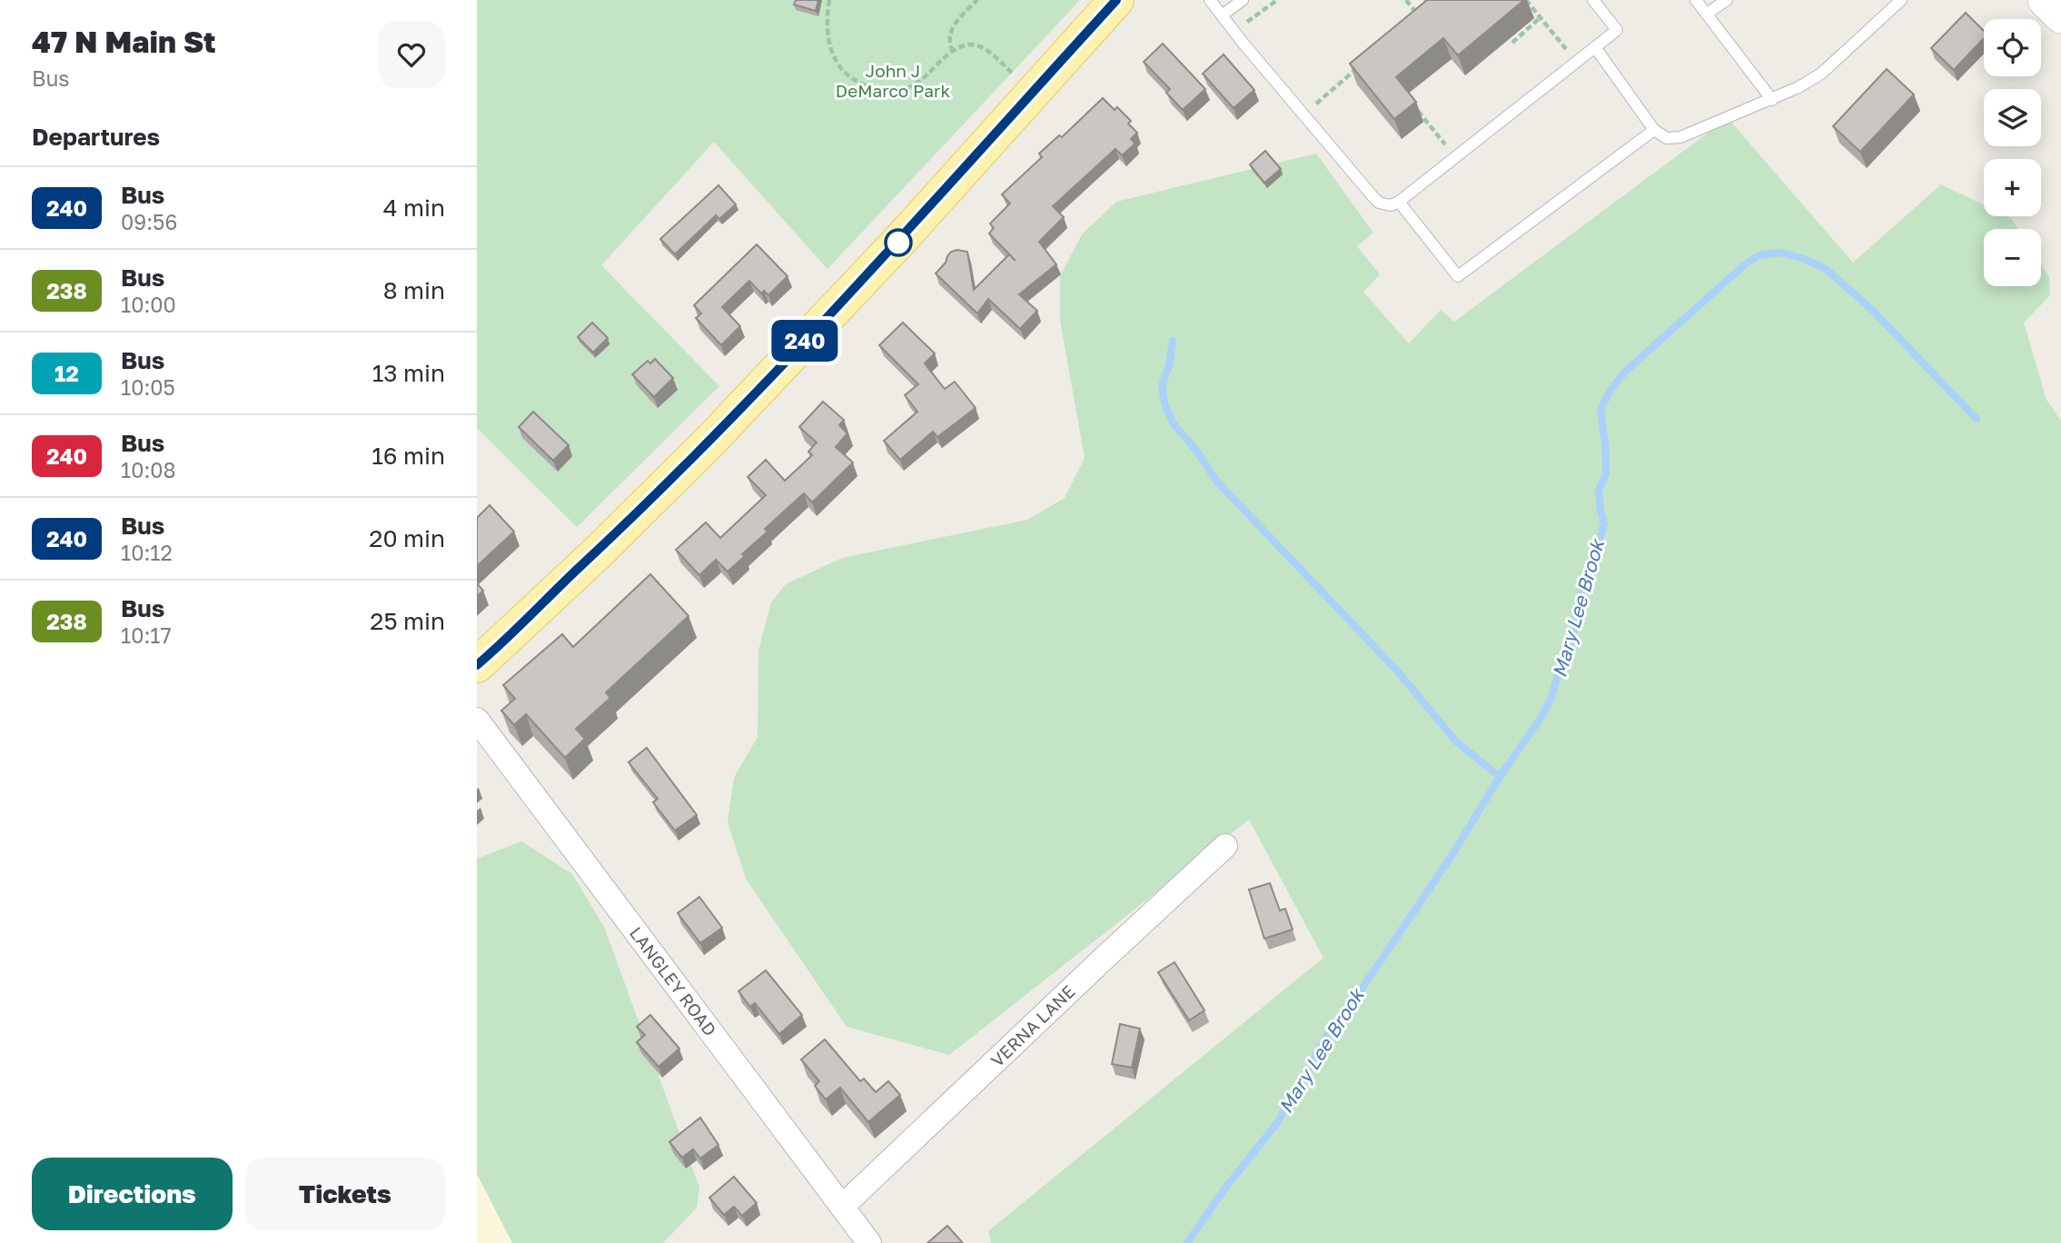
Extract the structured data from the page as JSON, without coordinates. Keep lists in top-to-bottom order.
{
  "streets": {
    "street": ["LANGLEY ROAD", "VERNA LANE"]
  },
  "crossings": [
    ["LANGLEY ROAD", "VERNA LANE"]
  ],
  "water": ["Mary Lee Brook"],
  "parks": ["John J DeMarco Park"],
  "lines": ["bus line 240"],
  "page": {
    "heading": [
      ["47 N Main St", "Bus"],
      "Departures"
    ],
    "on_map": "240",
    "map_buttons": ["+", "−"],
    "list": [
      {
        "mark": "240",
        "name": "Bus",
        "note": "09:56",
        "value": "4 min"
      },
      {
        "mark": "238",
        "name": "Bus",
        "note": "10:00",
        "value": "8 min"
      },
      {
        "mark": "12",
        "name": "Bus",
        "note": "10:05",
        "value": "13 min"
      },
      {
        "mark": "240",
        "name": "Bus",
        "note": "10:08",
        "value": "16 min"
      },
      {
        "mark": "240",
        "name": "Bus",
        "note": "10:12",
        "value": "20 min"
      },
      {
        "mark": "238",
        "name": "Bus",
        "note": "10:17",
        "value": "25 min"
      }
    ],
    "buttons": ["Directions", "Tickets"]
  }
}
